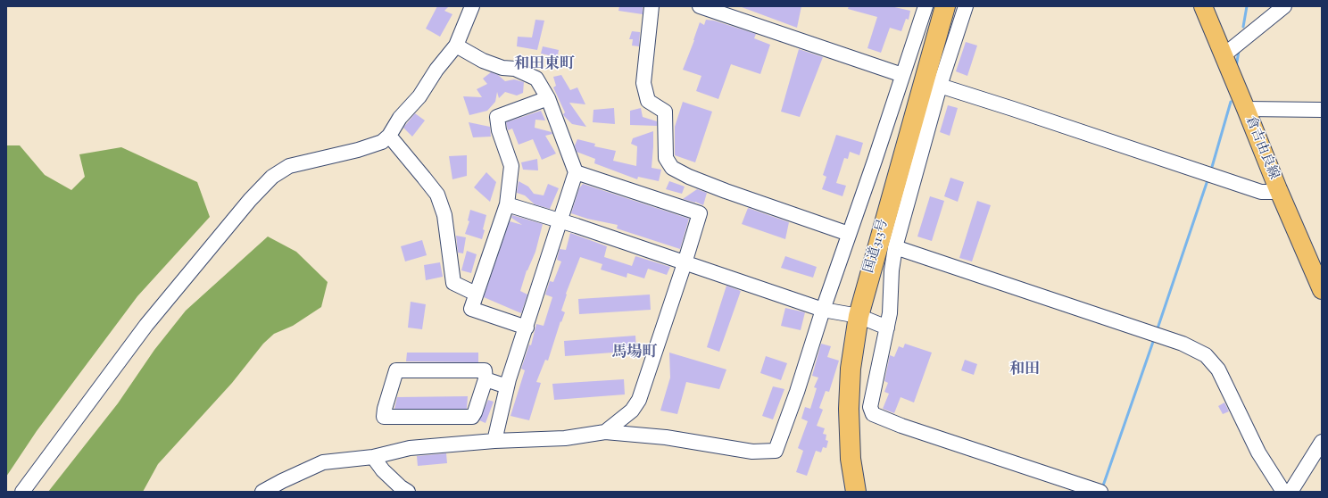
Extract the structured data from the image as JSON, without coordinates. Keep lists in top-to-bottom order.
{
  "streets": {
    "highway": ["国道313号"],
    "main road": ["倉吉由良線"]
  },
  "districts": ["和田東町", "馬場町", "和田"]
}
